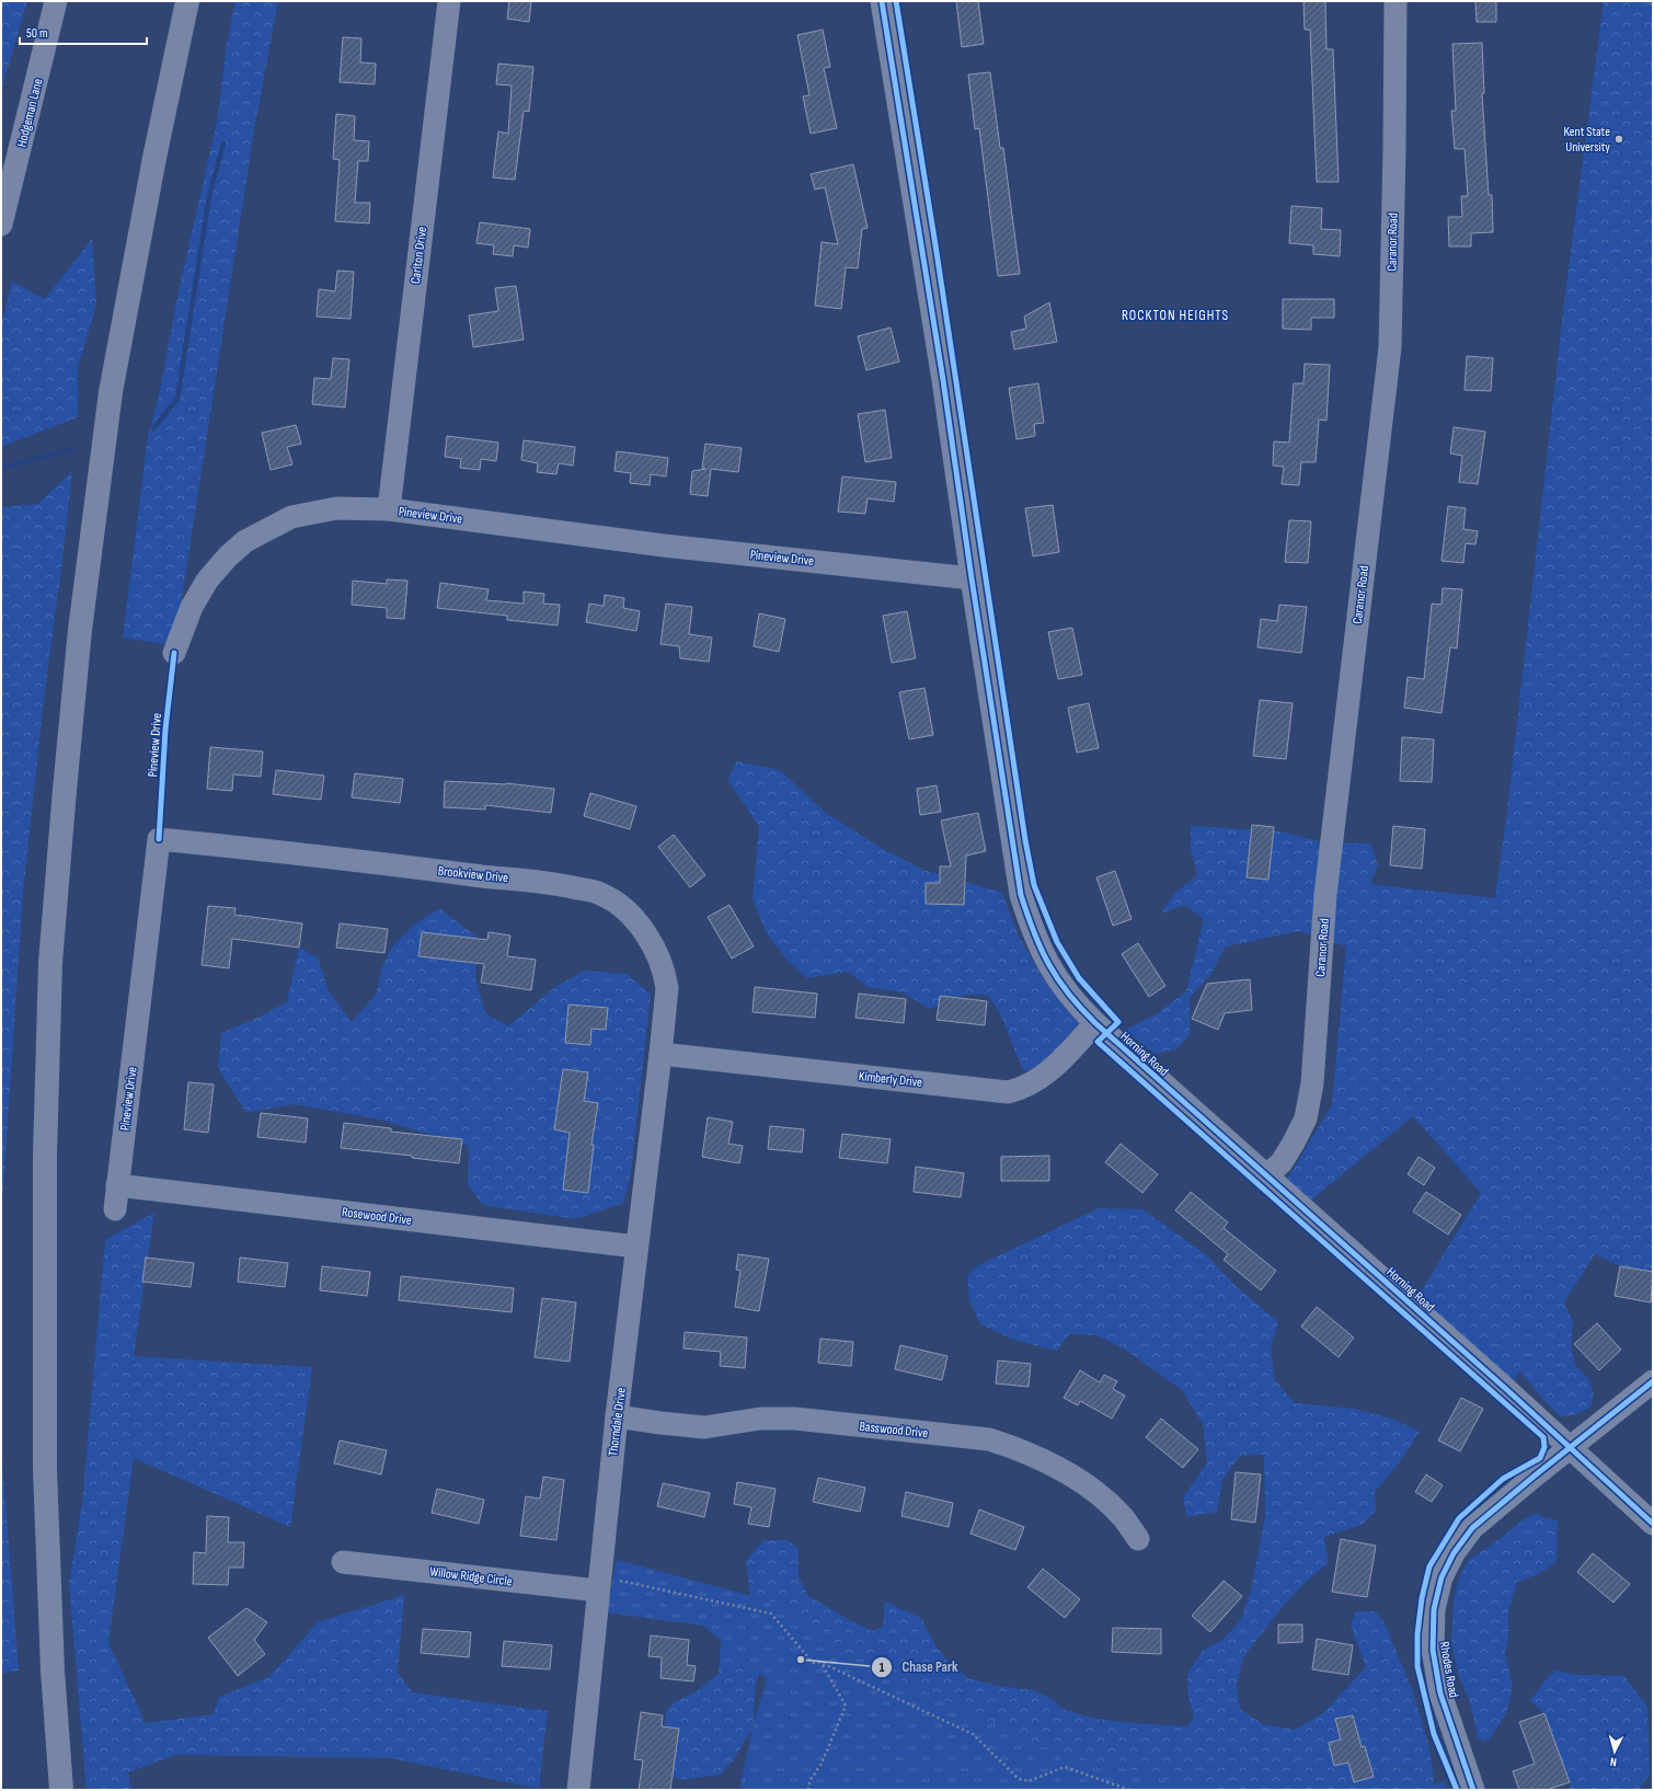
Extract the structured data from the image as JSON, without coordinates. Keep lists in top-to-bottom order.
{
  "streets": {
    "street": [
      "Hodgeman Lane",
      "Caranor Road",
      "Carlton Drive",
      "Pineview Drive",
      "Brookview Drive",
      "Horning Road",
      "Kimberly Drive",
      "Rosewood Drive",
      "Thorndale Drive",
      "Basswood Drive",
      "Willow Ridge Circle",
      "Rhodes Road"
    ]
  },
  "crossings": [
    ["Caranor Road", "Horning Road"],
    ["Carlton Drive", "Pineview Drive"],
    ["Pineview Drive", "Brookview Drive"],
    ["Pineview Drive", "Horning Road"],
    ["Pineview Drive", "Rosewood Drive"],
    ["Brookview Drive", "Kimberly Drive"],
    ["Brookview Drive", "Thorndale Drive"],
    ["Horning Road", "Kimberly Drive"],
    ["Horning Road", "Rhodes Road"],
    ["Kimberly Drive", "Thorndale Drive"],
    ["Rosewood Drive", "Thorndale Drive"],
    ["Thorndale Drive", "Basswood Drive"],
    ["Thorndale Drive", "Willow Ridge Circle"]
  ],
  "districts": ["ROCKTON HEIGHTS"],
  "places": ["Kent State University", "Chase Park"],
  "scale_bar": "50 m",
  "north": "bottom"
}
